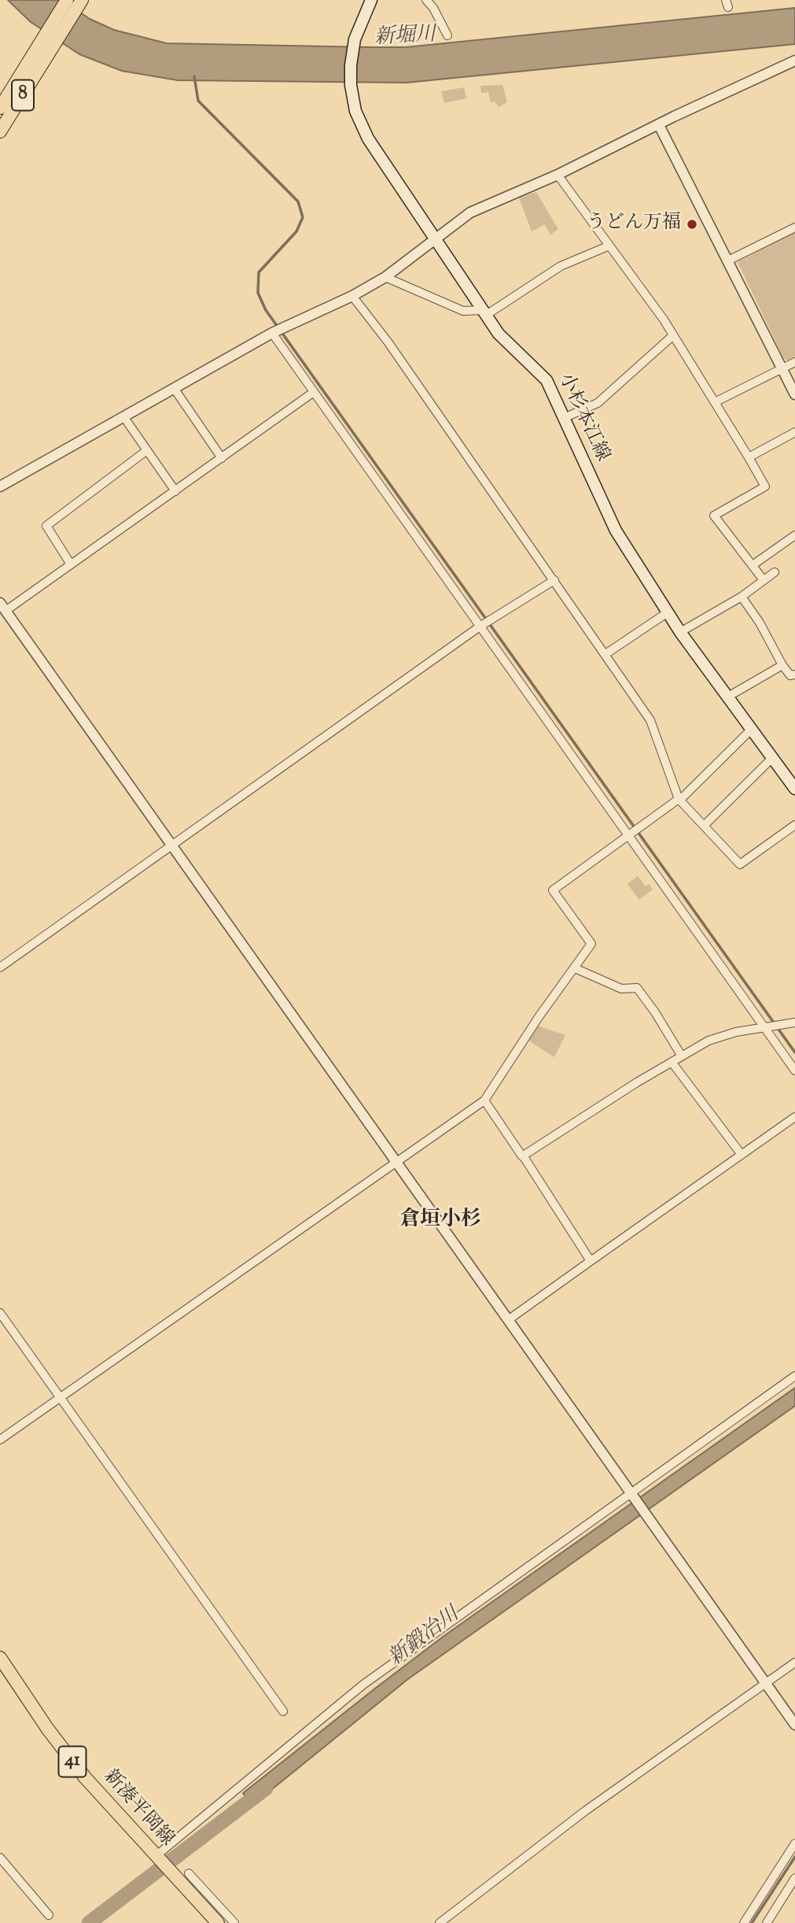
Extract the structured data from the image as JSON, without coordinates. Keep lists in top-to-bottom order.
{
  "streets": {
    "main road": [
      "8",
      "小杉本江線",
      "41",
      "新湊平岡線"
    ]
  },
  "districts": ["倉垣小杉"],
  "water": ["新堀川", "新鍛冶川"],
  "places": ["うどん万福"]
}
